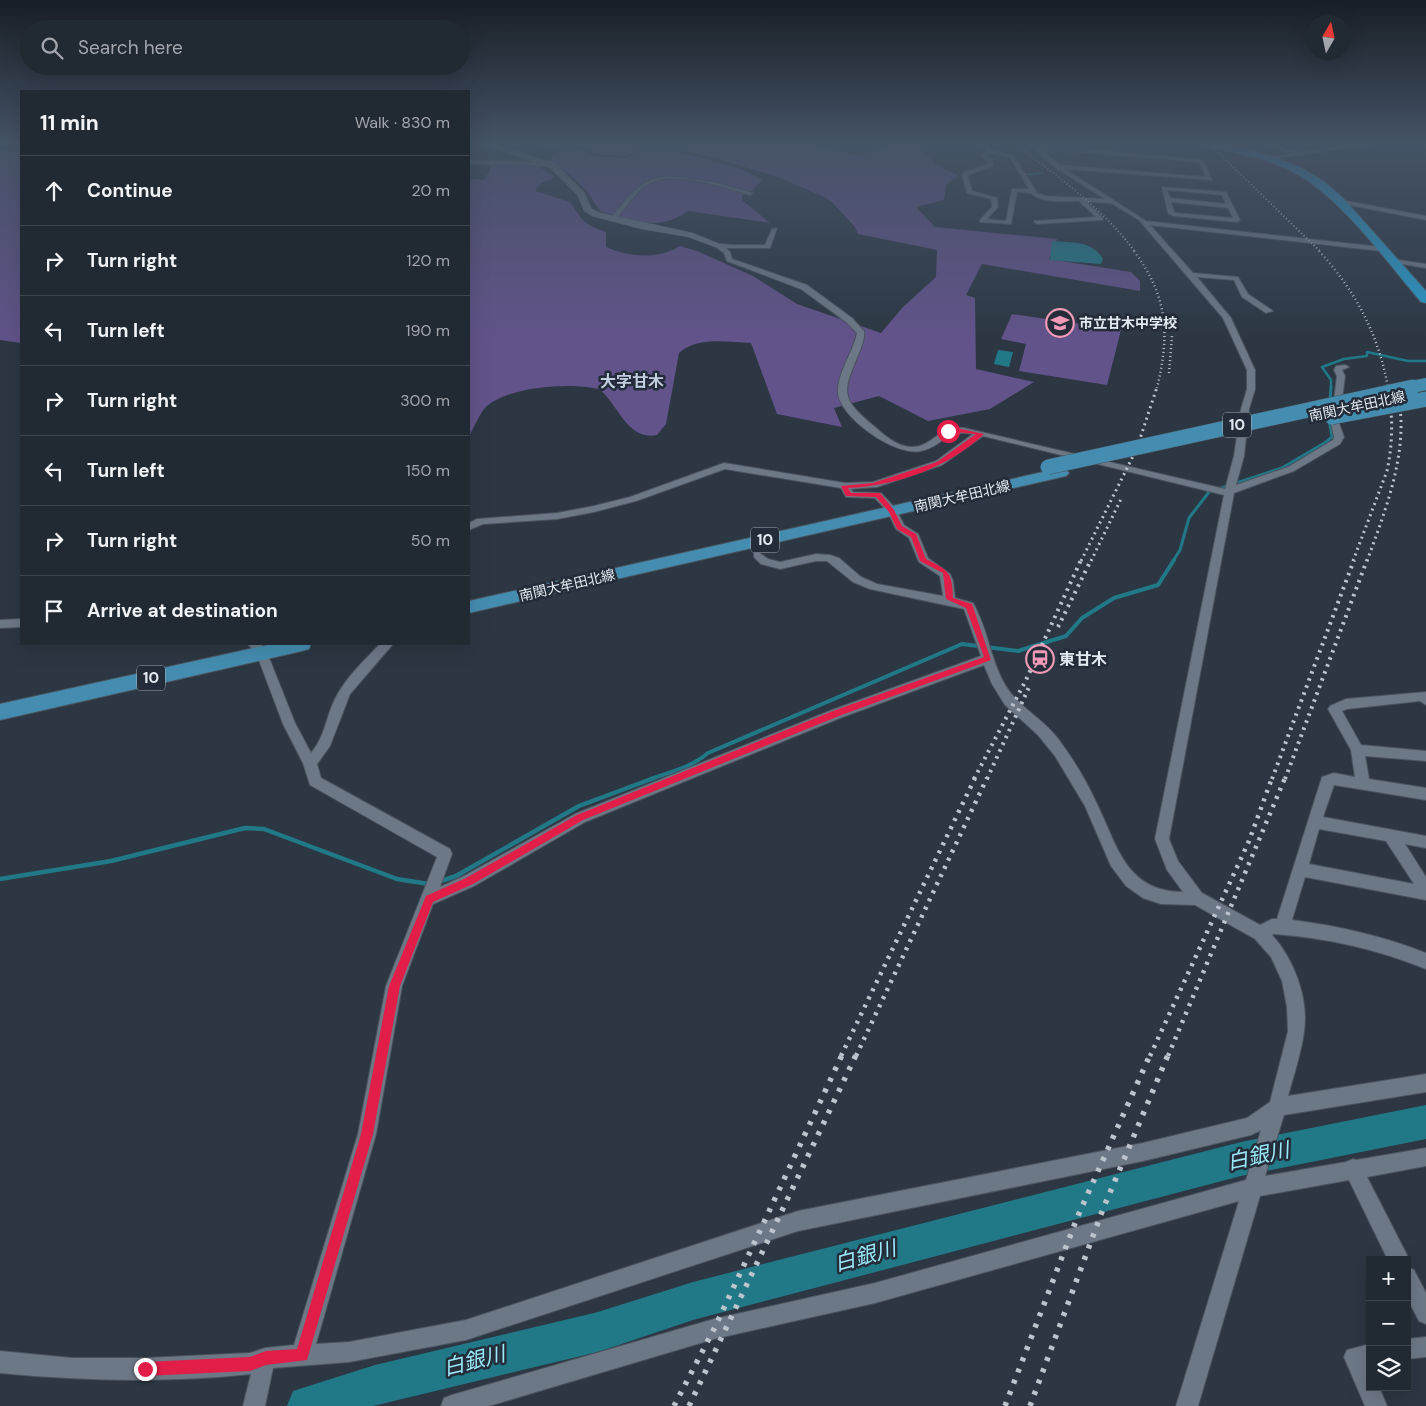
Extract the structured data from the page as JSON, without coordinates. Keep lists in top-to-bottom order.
{
  "streets": {
    "main road": ["南関大牟田北線", "10"]
  },
  "districts": ["大字甘木"],
  "water": ["白銀川"],
  "places": {
    "school or university": ["市立甘木中学校"],
    "station": ["東甘木"]
  },
  "north": "top",
  "page": {
    "search": "Search here",
    "heading": ["11 min", "Walk · 830 m"],
    "list": [
      ["Continue", "20 m"],
      ["Turn right", "120 m"],
      ["Turn left", "190 m"],
      ["Turn right", "300 m"],
      ["Turn left", "150 m"],
      ["Turn right", "50 m"],
      "Arrive at destination"
    ],
    "map_buttons": ["+", "−"]
  }
}
